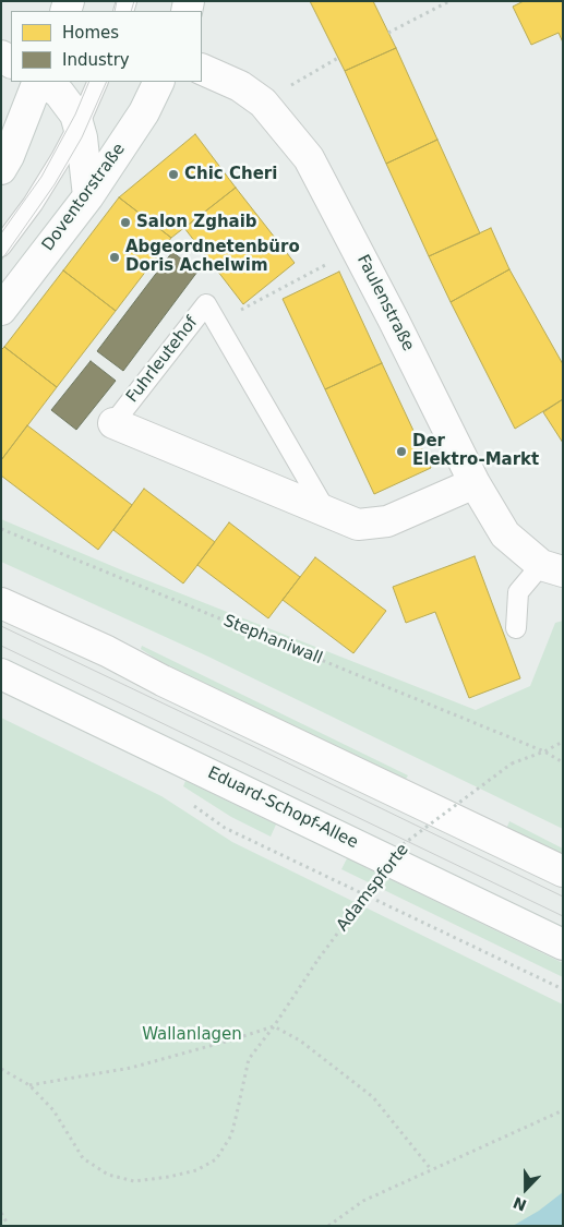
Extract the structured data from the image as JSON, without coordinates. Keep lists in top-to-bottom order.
{
  "streets": {
    "street": [
      "Doventorstraße",
      "Faulenstraße",
      "Fuhrleutehof",
      "Eduard-Schopf-Allee"
    ],
    "path": ["Stephaniwall", "Adamspforte"]
  },
  "crossings": [
    ["Faulenstraße", "Fuhrleutehof"],
    ["Stephaniwall", "Adamspforte"]
  ],
  "parks": ["Wallanlagen"],
  "places": [
    "Chic Cheri",
    "Salon Zghaib",
    "Abgeordnetenbüro Doris Achelwim",
    "Der Elektro-Markt"
  ],
  "legend": ["Homes", "Industry"],
  "north": "bottom"
}
